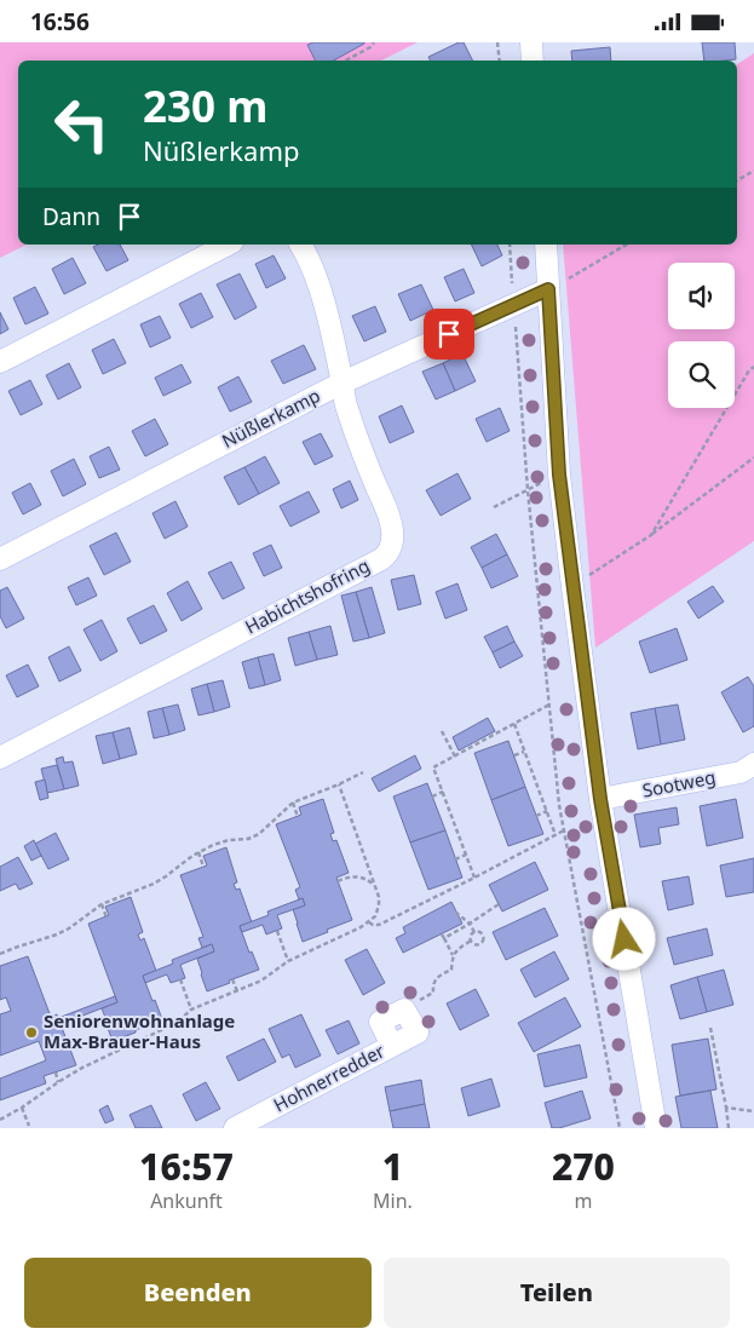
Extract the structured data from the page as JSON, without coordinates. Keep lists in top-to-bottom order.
{
  "streets": {
    "street": [
      "Nüßlerkamp",
      "Habichtshofring",
      "Sootweg",
      "Hohnerredder"
    ]
  },
  "crossings": [
    ["Nüßlerkamp", "Habichtshofring"]
  ],
  "places": ["Seniorenwohnanlage Max-Brauer-Haus"],
  "page": {
    "status": "16:56",
    "turn": ["230 m", "Nüßlerkamp"],
    "then": "Dann",
    "eta": [
      "16:57",
      "Ankunft",
      "1",
      "Min.",
      "270",
      "m"
    ],
    "buttons": ["Beenden", "Teilen"]
  }
}
